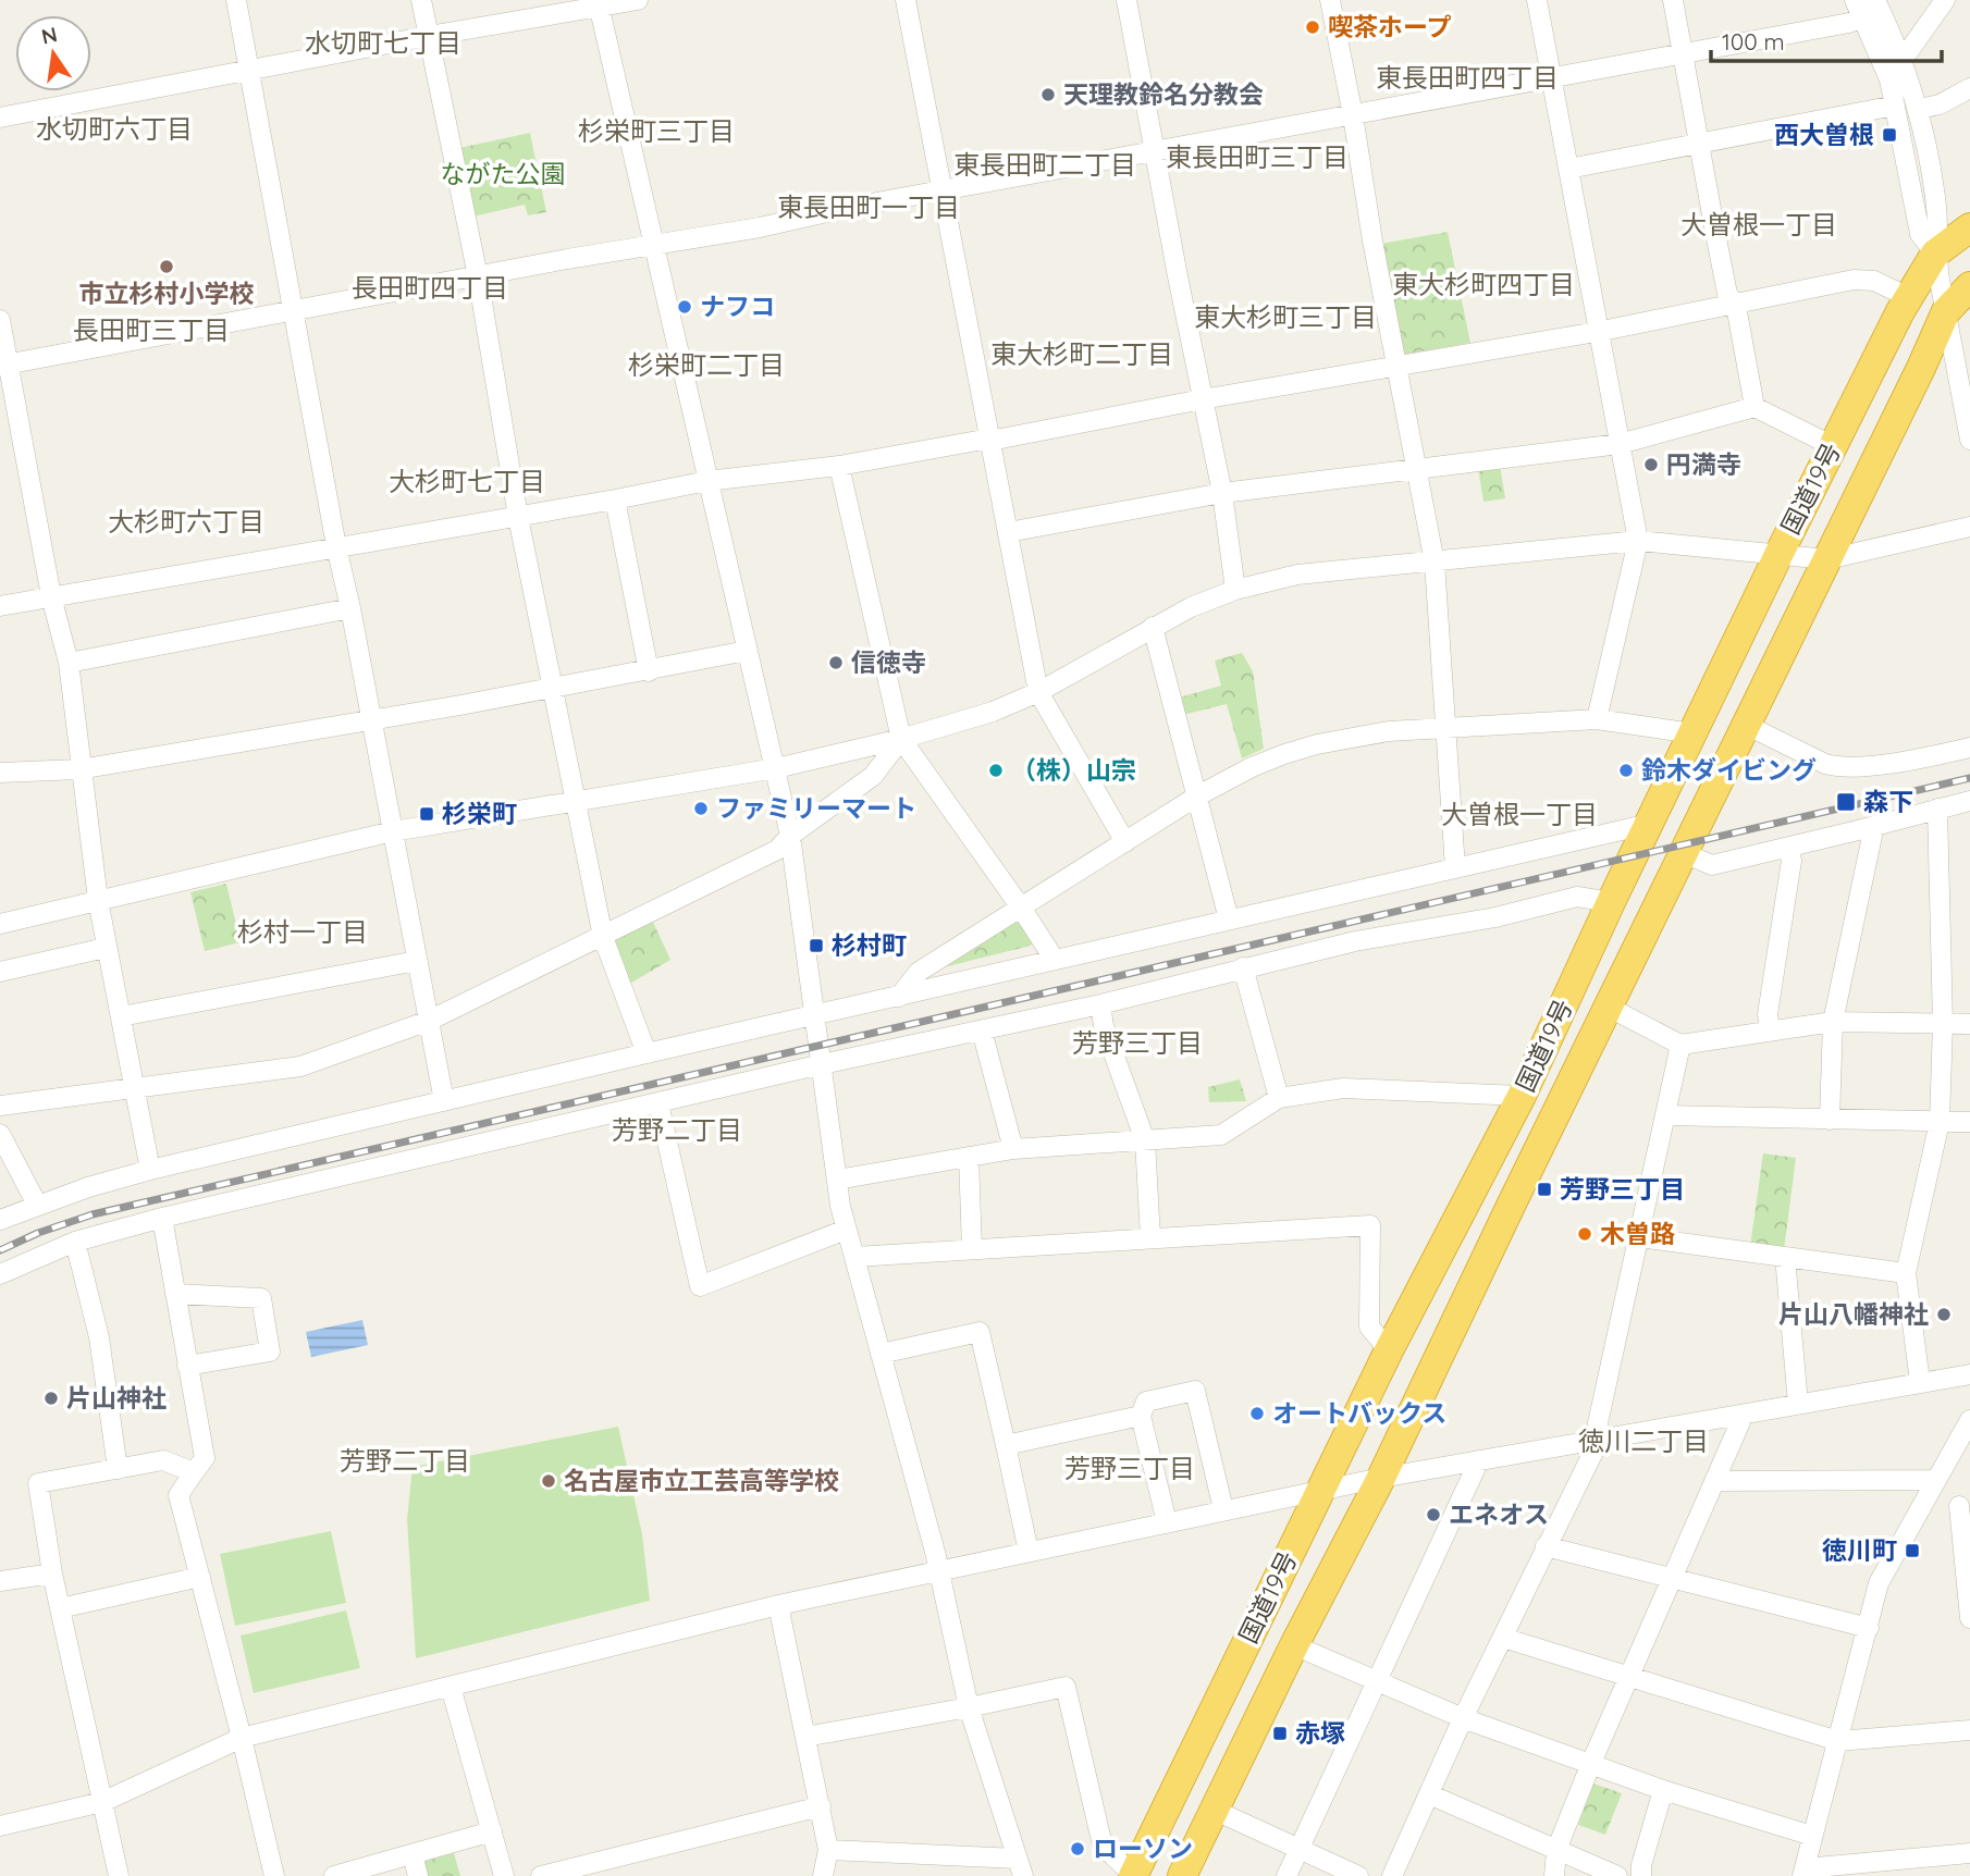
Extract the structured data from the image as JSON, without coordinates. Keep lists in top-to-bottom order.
{
  "streets": {
    "highway": ["国道19号"]
  },
  "districts": [
    "水切町七丁目",
    "東長田町四丁目",
    "水切町六丁目",
    "杉栄町三丁目",
    "東長田町三丁目",
    "東長田町二丁目",
    "東長田町一丁目",
    "大曽根一丁目",
    "東大杉町四丁目",
    "長田町四丁目",
    "東大杉町三丁目",
    "長田町三丁目",
    "東大杉町二丁目",
    "杉栄町二丁目",
    "大杉町七丁目",
    "大杉町六丁目",
    "大曽根一丁目",
    "杉村一丁目",
    "芳野三丁目",
    "芳野二丁目",
    "徳川二丁目",
    "芳野二丁目",
    "芳野三丁目"
  ],
  "parks": ["ながた公園"],
  "places": {
    "other": [
      "喫茶ホープ",
      "天理教鈴名分教会",
      "市立杉村小学校",
      "ナフコ",
      "円満寺",
      "信徳寺",
      "（株）山宗",
      "鈴木ダイビング",
      "ファミリーマート",
      "木曽路",
      "片山八幡神社",
      "片山神社",
      "オートバックス",
      "名古屋市立工芸高等学校",
      "エネオス",
      "ローソン"
    ],
    "transit": [
      "西大曽根",
      "森下",
      "杉栄町",
      "杉村町",
      "芳野三丁目",
      "徳川町",
      "赤塚"
    ]
  },
  "scale_bar": "100 m",
  "north": "top"
}
